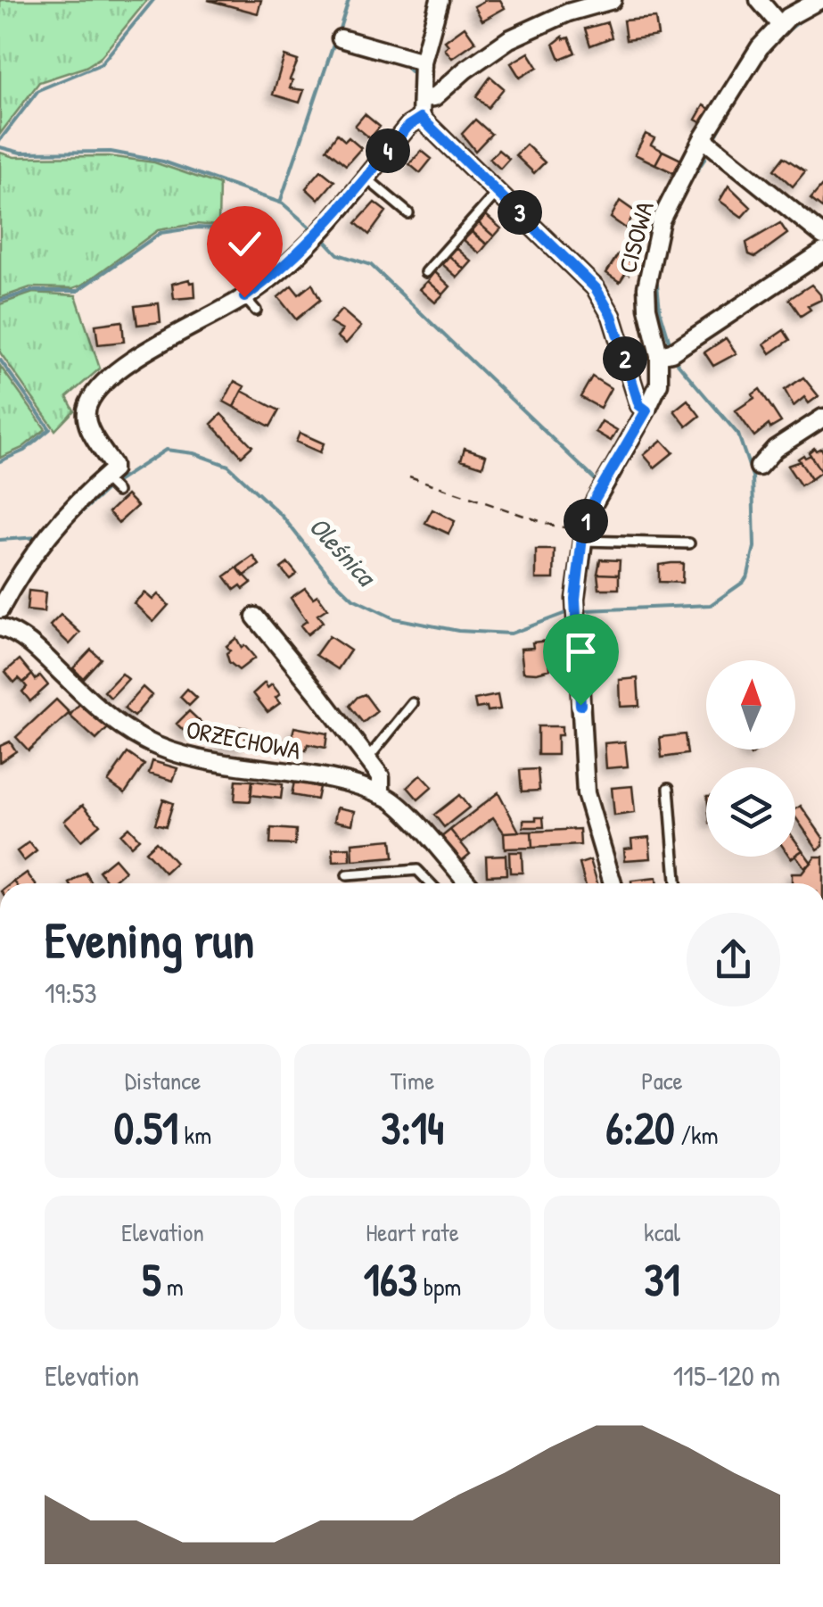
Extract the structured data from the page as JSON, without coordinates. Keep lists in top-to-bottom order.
{
  "streets": {
    "street": ["CISOWA", "ORZECHOWA"]
  },
  "water": ["Oleśnica"],
  "north": "top",
  "page": {
    "pins": [
      "4",
      "3",
      "2",
      "1"
    ],
    "heading": ["Evening run", "19:53"],
    "stats": [
      ["Distance", "0.51 km"],
      ["Time", "3:14"],
      ["Pace", "6:20 /km"],
      ["Elevation", "5 m"],
      ["Heart rate", "163 bpm"],
      ["kcal", "31"]
    ],
    "chart": ["Elevation", "115–120 m"]
  }
}
